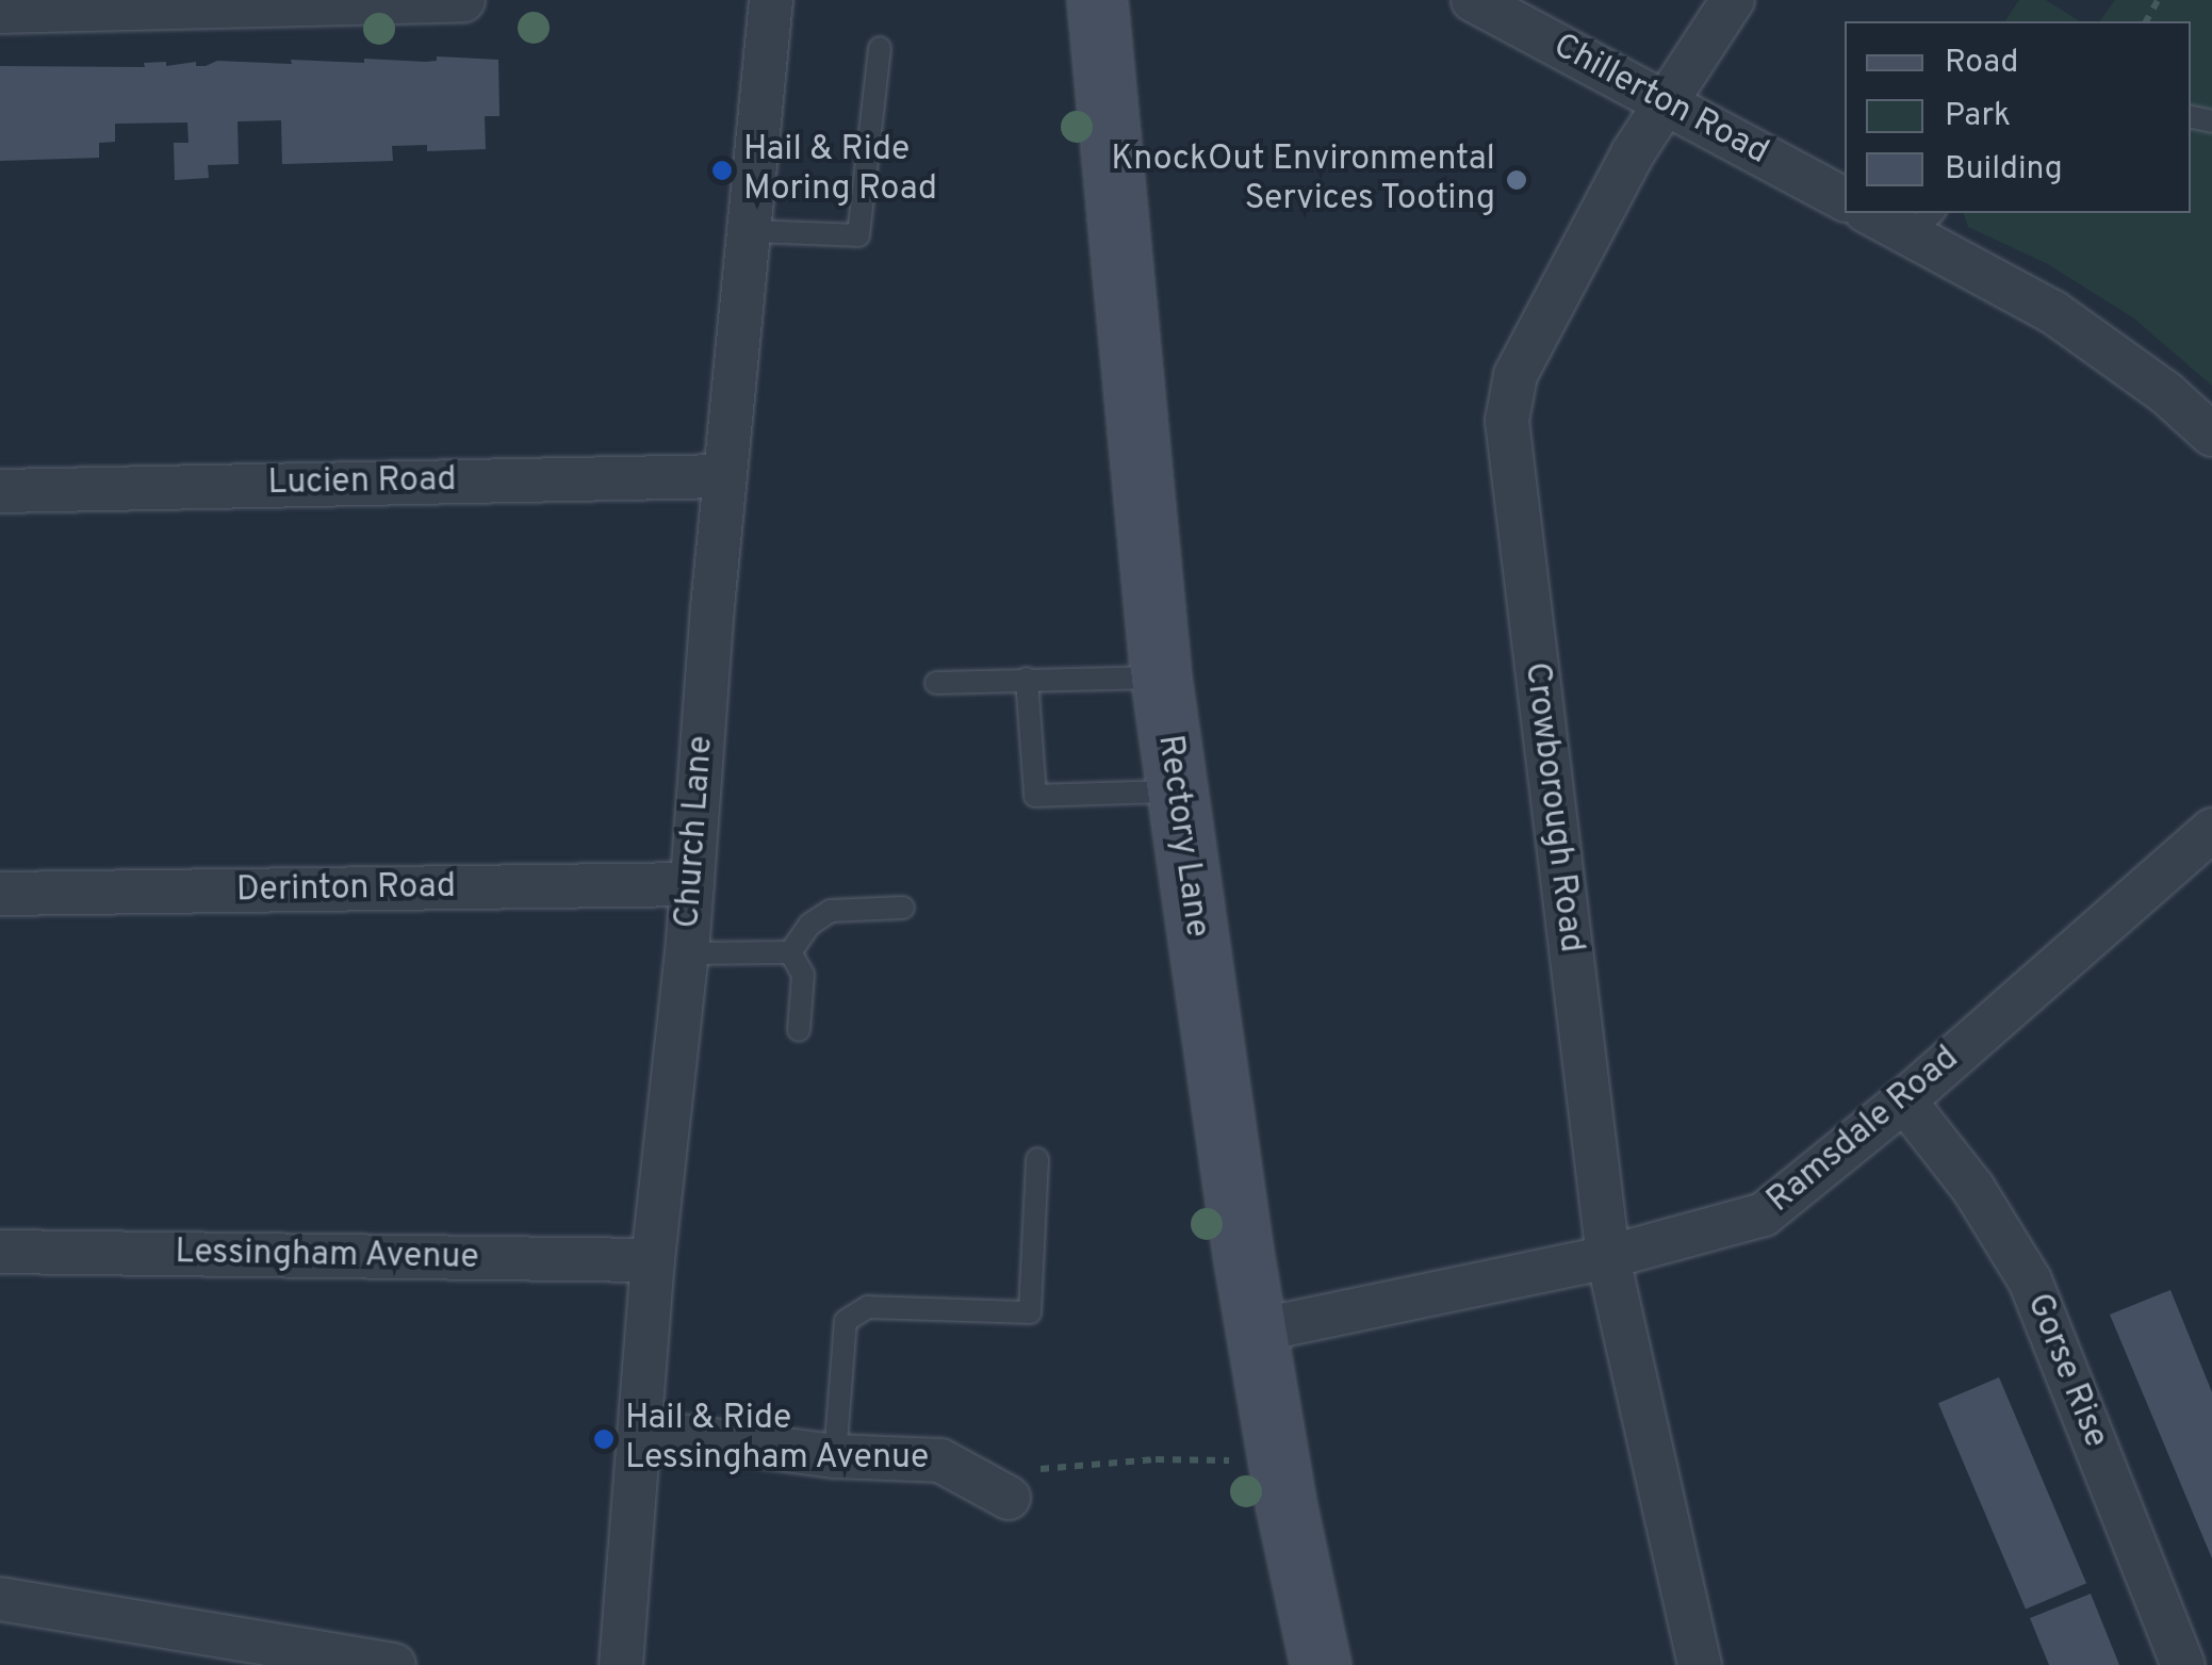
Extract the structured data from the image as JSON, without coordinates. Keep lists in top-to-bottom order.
{
  "streets": {
    "main road": ["Rectory Lane"],
    "street": [
      "Chillerton Road",
      "Lucien Road",
      "Crowborough Road",
      "Church Lane",
      "Derinton Road",
      "Ramsdale Road",
      "Lessingham Avenue",
      "Gorse Rise"
    ]
  },
  "crossings": [
    ["Chillerton Road", "Crowborough Road"],
    ["Lucien Road", "Church Lane"],
    ["Crowborough Road", "Ramsdale Road"],
    ["Church Lane", "Derinton Road"],
    ["Church Lane", "Lessingham Avenue"],
    ["Rectory Lane", "Ramsdale Road"],
    ["Ramsdale Road", "Gorse Rise"]
  ],
  "places": ["Hail & Ride Moring Road", "KnockOut Environmental Services Tooting", "Hail & Ride Lessingham Avenue"],
  "legend": ["Road", "Park", "Building"]
}
